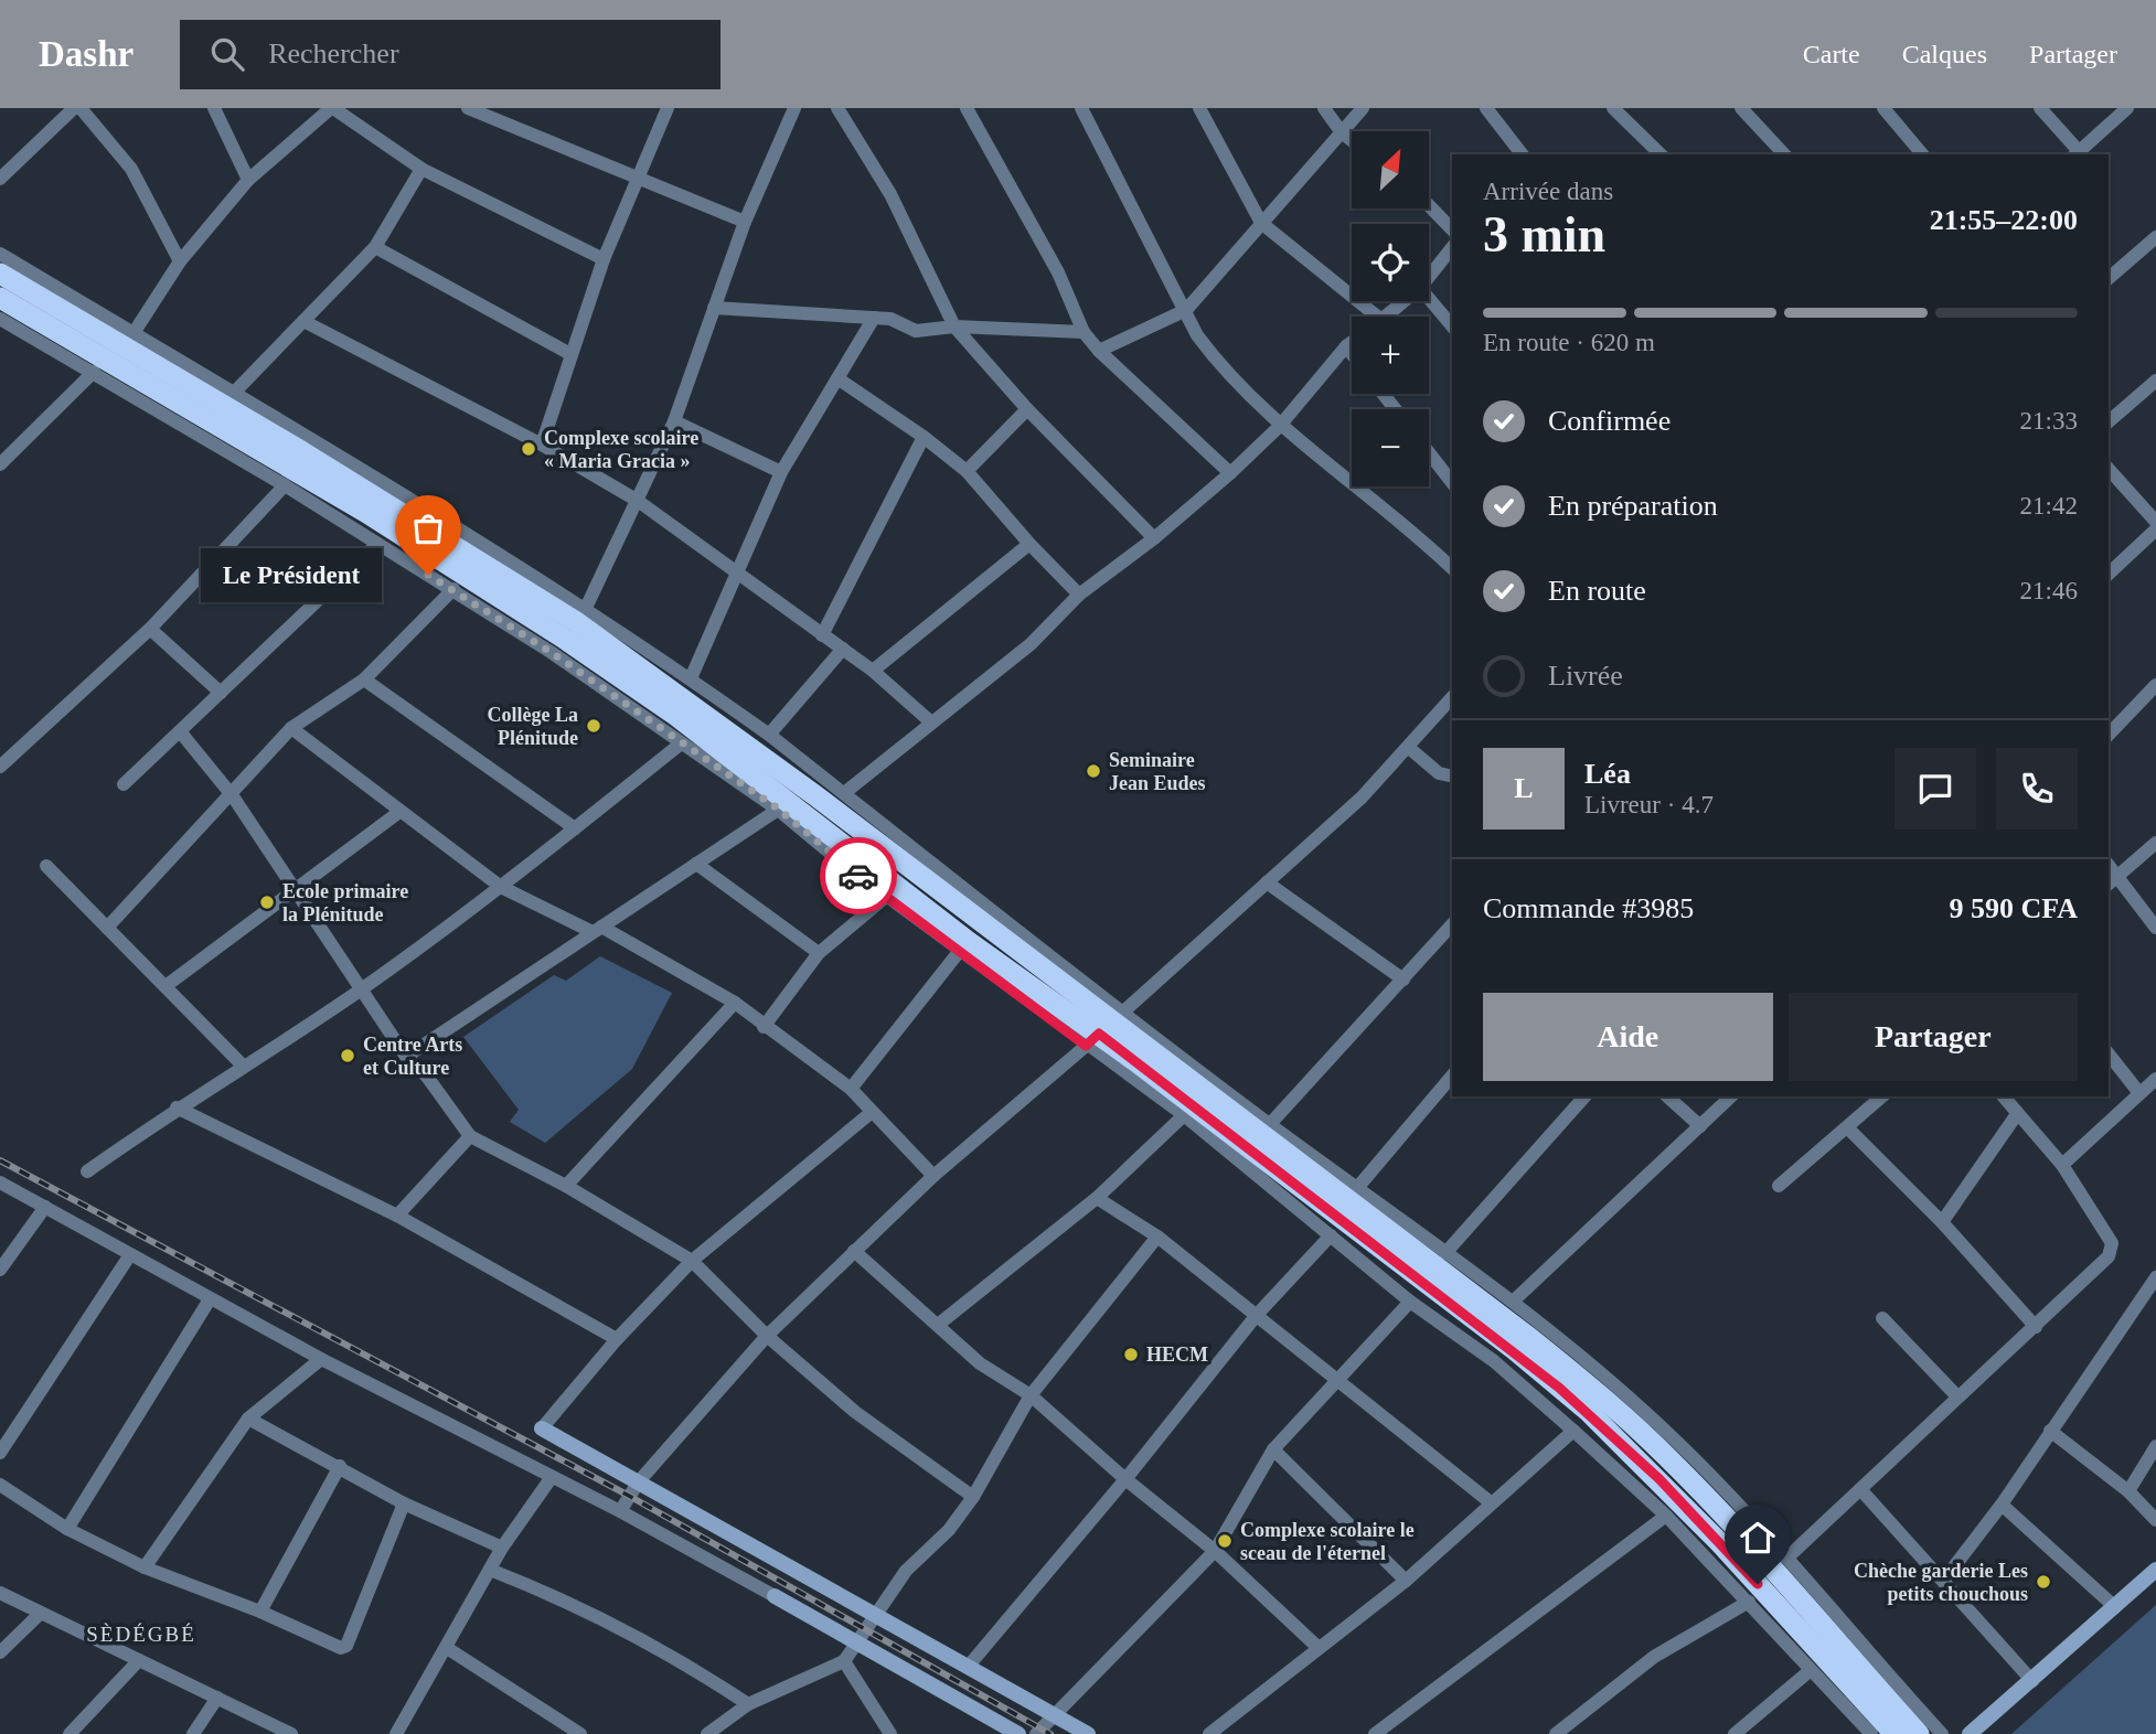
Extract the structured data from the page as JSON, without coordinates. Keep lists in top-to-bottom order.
{
  "districts": ["SÈDÉGBÉ"],
  "places": [
    "Complexe scolaire « Maria Gracia »",
    "Le Président",
    "Collège La Plénitude",
    "Seminaire Jean Eudes",
    "Ecole primaire la Plénitude",
    "Centre Arts et Culture",
    "HECM",
    "Complexe scolaire le sceau de l'éternel",
    "Chèche garderie Les petits chouchous"
  ],
  "north": "top right",
  "page": {
    "header": "Dashr",
    "search": "Rechercher",
    "nav": ["Carte", "Calques", "Partager"],
    "map_buttons": ["+", "−"],
    "heading": ["3 min", "Arrivée dans", "21:55–22:00"],
    "panel": [
      "Léa",
      "Livreur · 4.7",
      "Commande #3985",
      "9 590 CFA"
    ],
    "bar": "En route · 620 m",
    "list": [
      ["Confirmée", "21:33"],
      ["En préparation", "21:42"],
      ["En route", "21:46"],
      "Livrée"
    ],
    "bubble": "Le Président",
    "round": "L",
    "buttons": ["Aide", "Partager"]
  }
}
